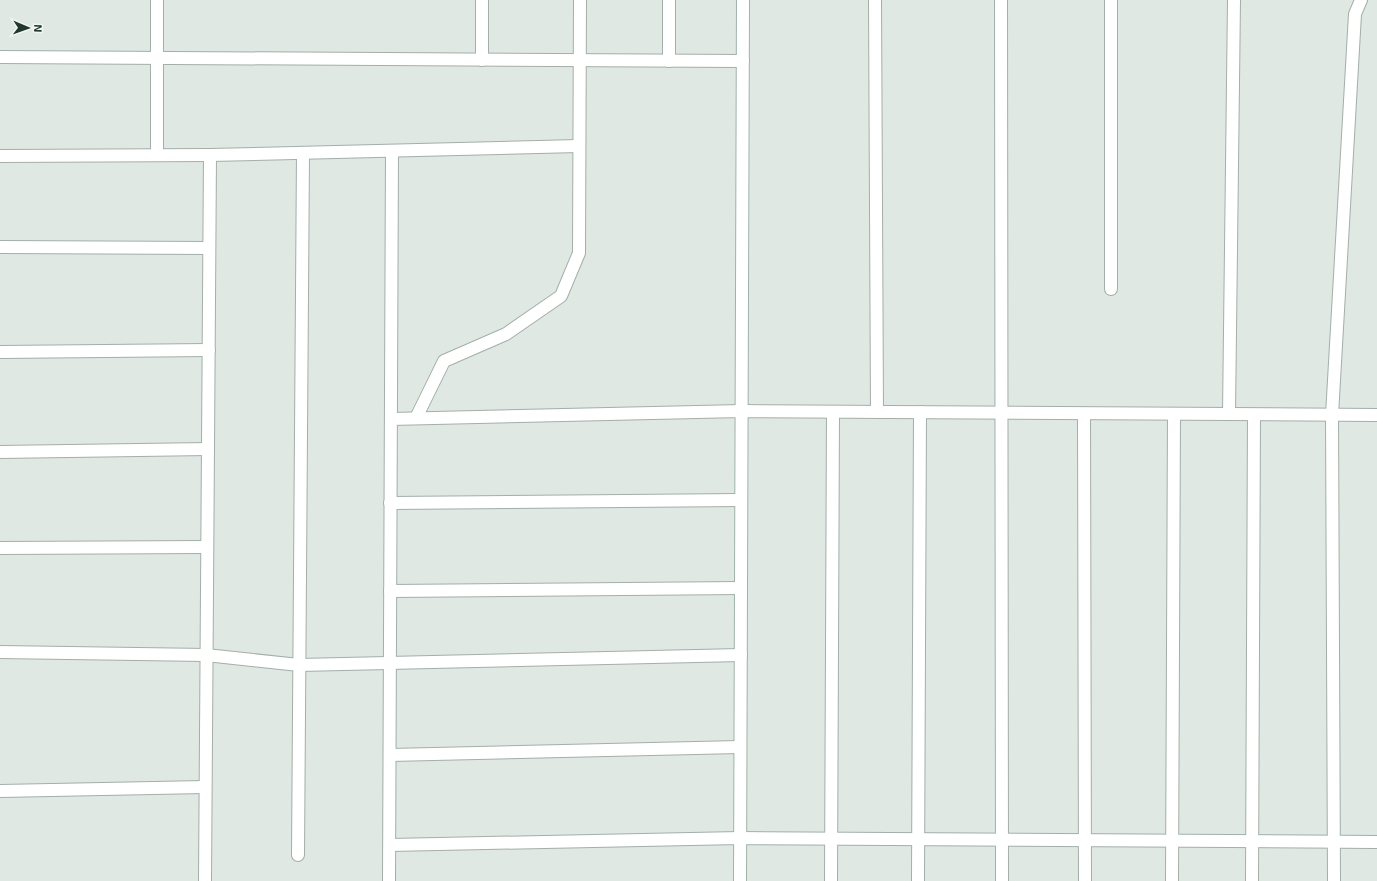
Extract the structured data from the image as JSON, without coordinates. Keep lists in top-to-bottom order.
{
  "north": "right"
}
